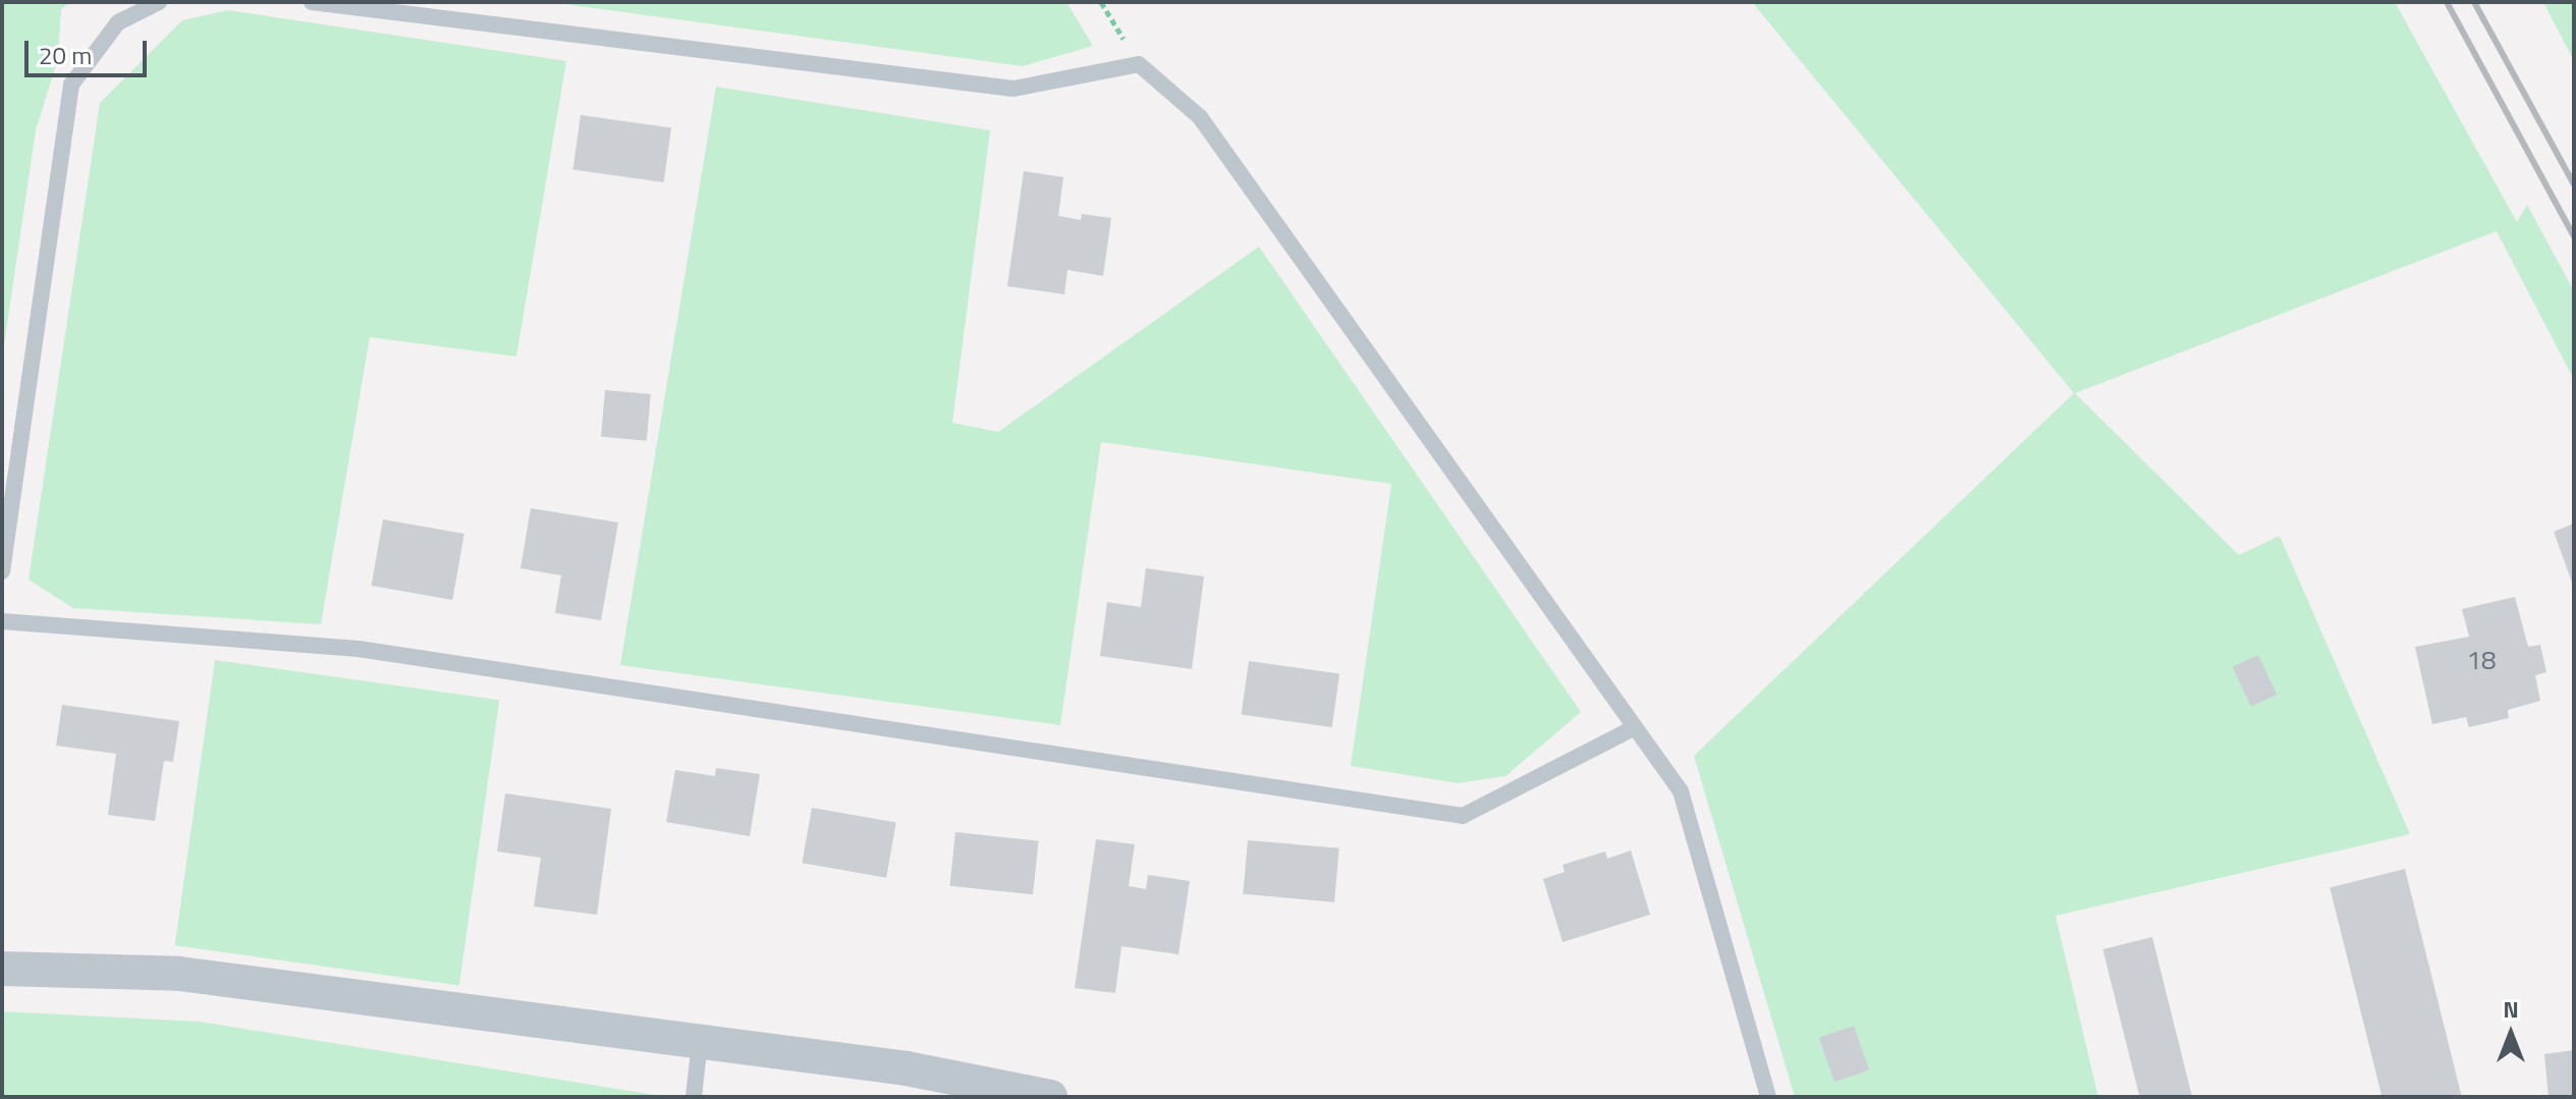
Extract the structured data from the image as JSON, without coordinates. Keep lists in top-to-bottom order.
{
  "house_numbers": ["18"],
  "scale_bar": "20 m",
  "north": "top"
}
